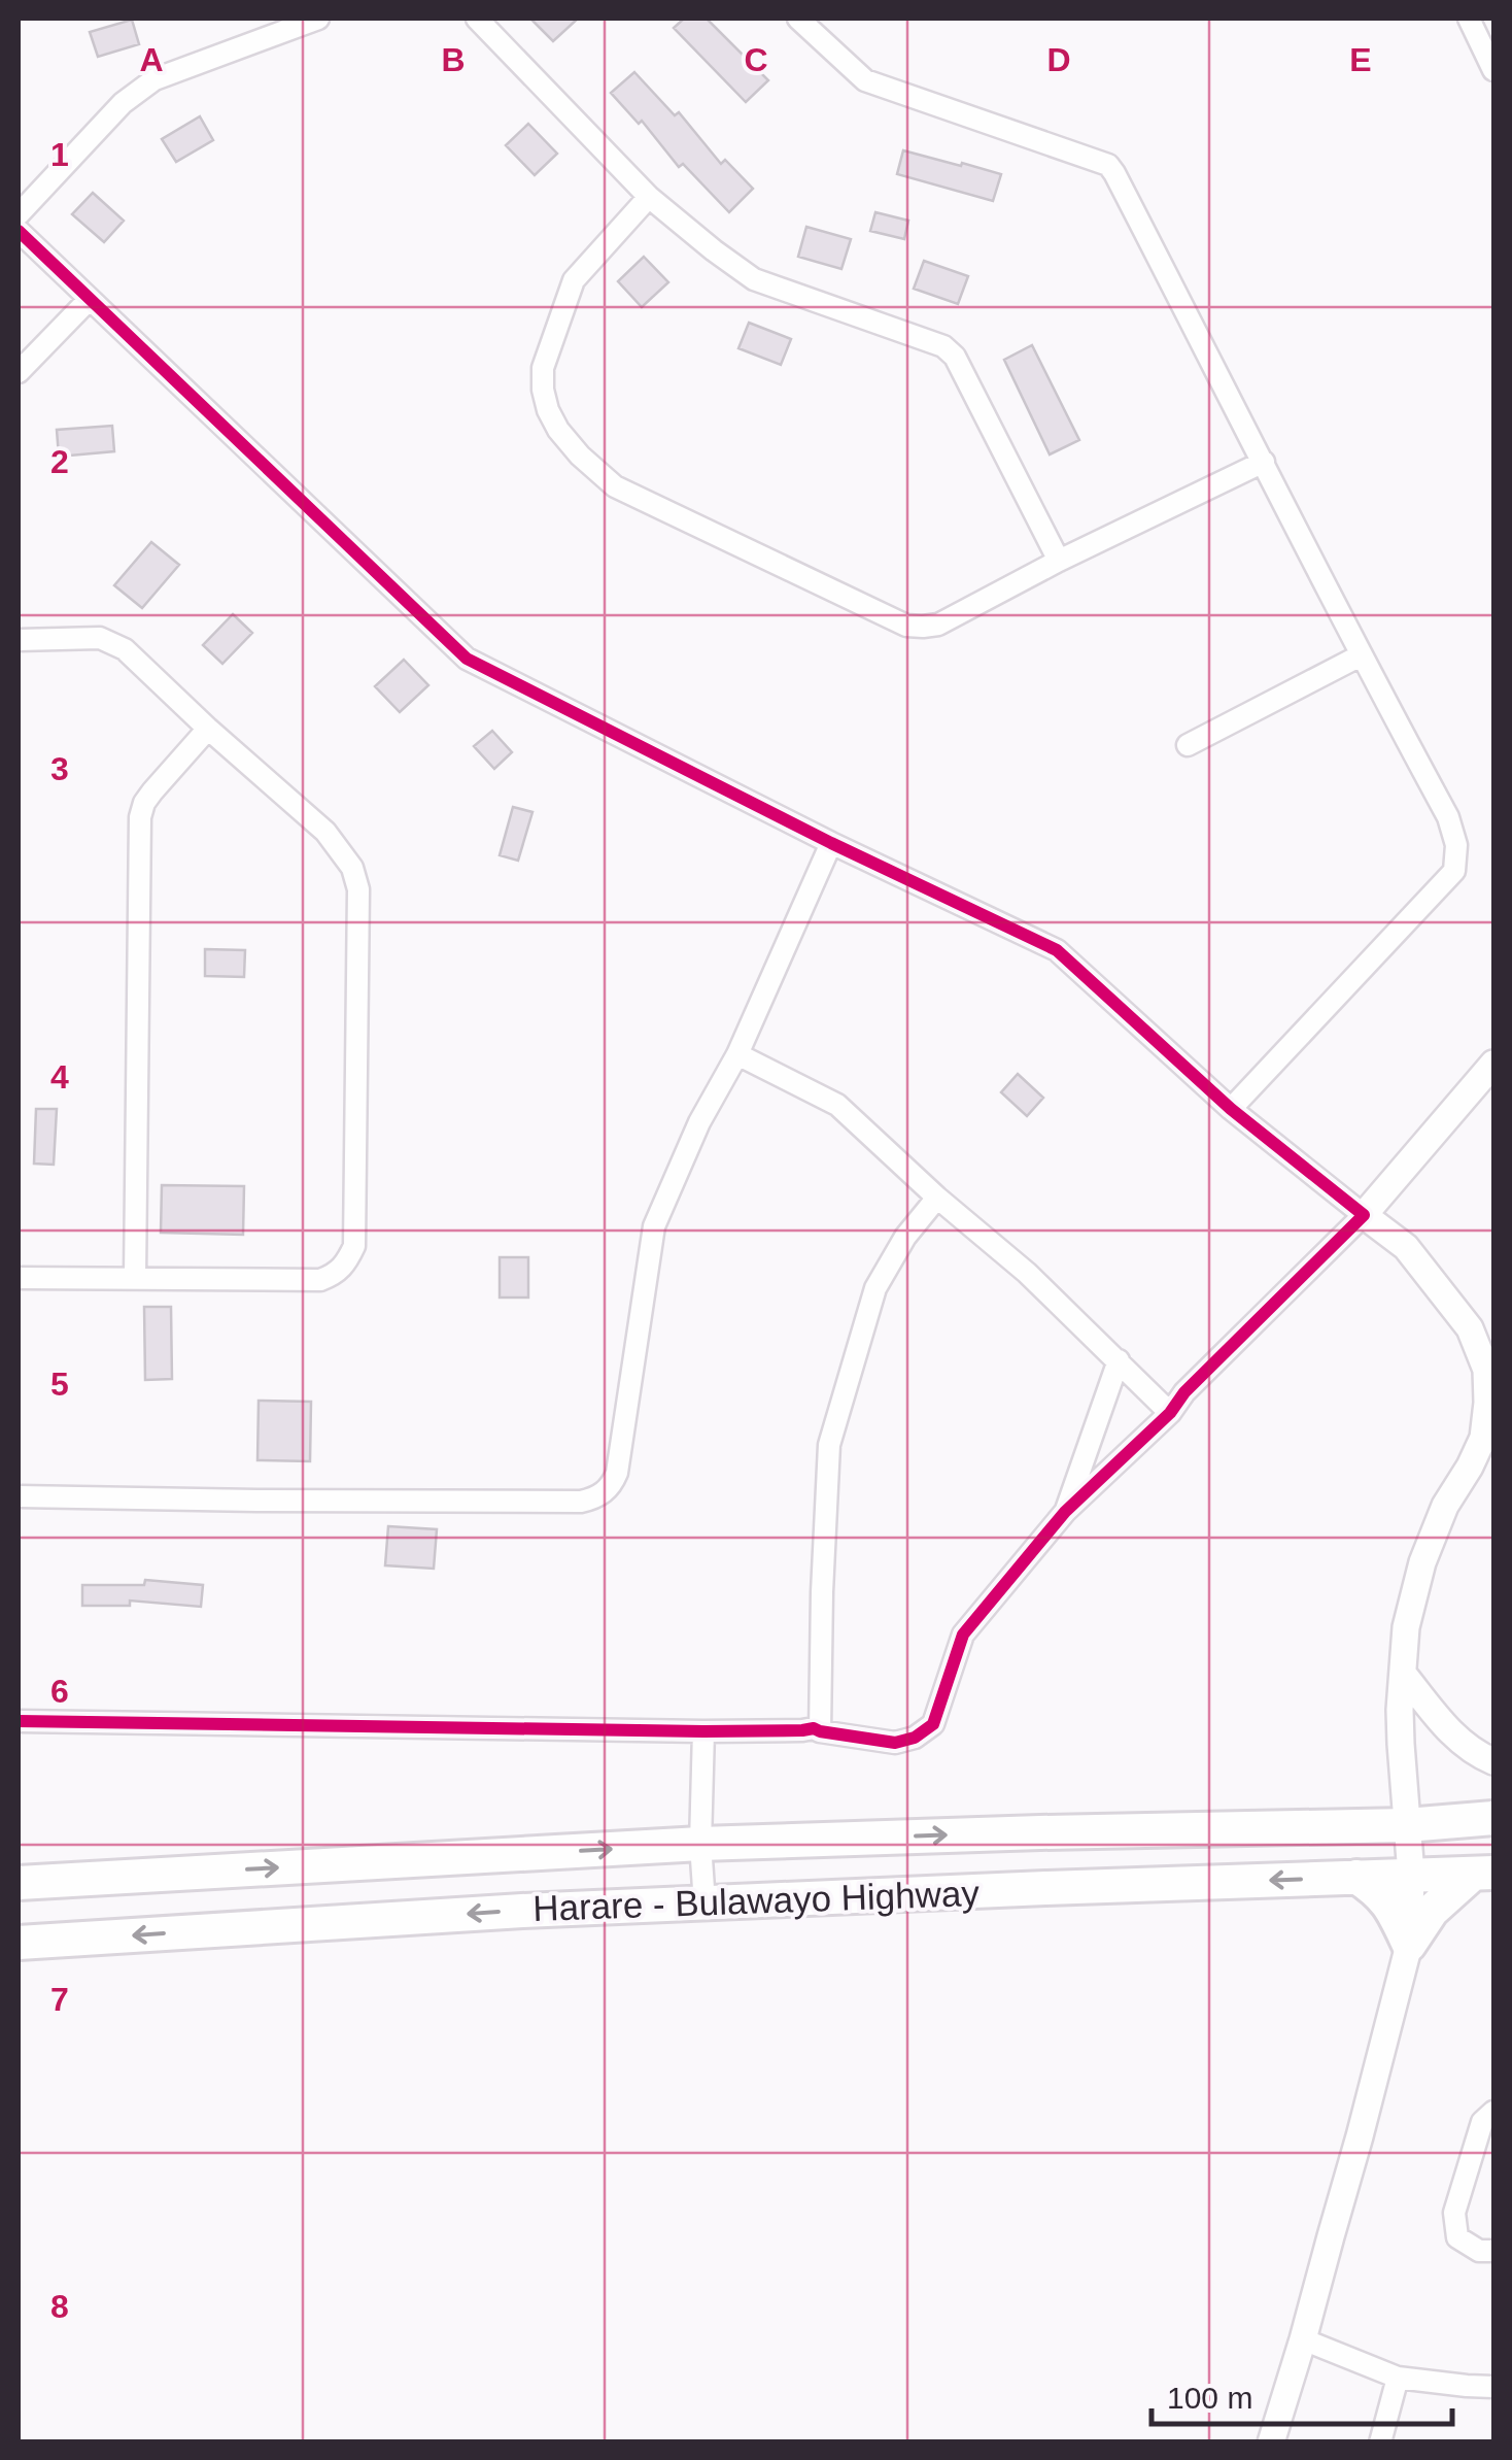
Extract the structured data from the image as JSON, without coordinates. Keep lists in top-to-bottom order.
{
  "streets": {
    "highway": ["Harare - Bulawayo Highway"]
  },
  "scale_bar": "100 m",
  "grid": {
    "columns": [
      "A",
      "B",
      "C",
      "D",
      "E"
    ],
    "rows": [
      "1",
      "2",
      "3",
      "4",
      "5",
      "6",
      "7",
      "8"
    ]
  }
}
